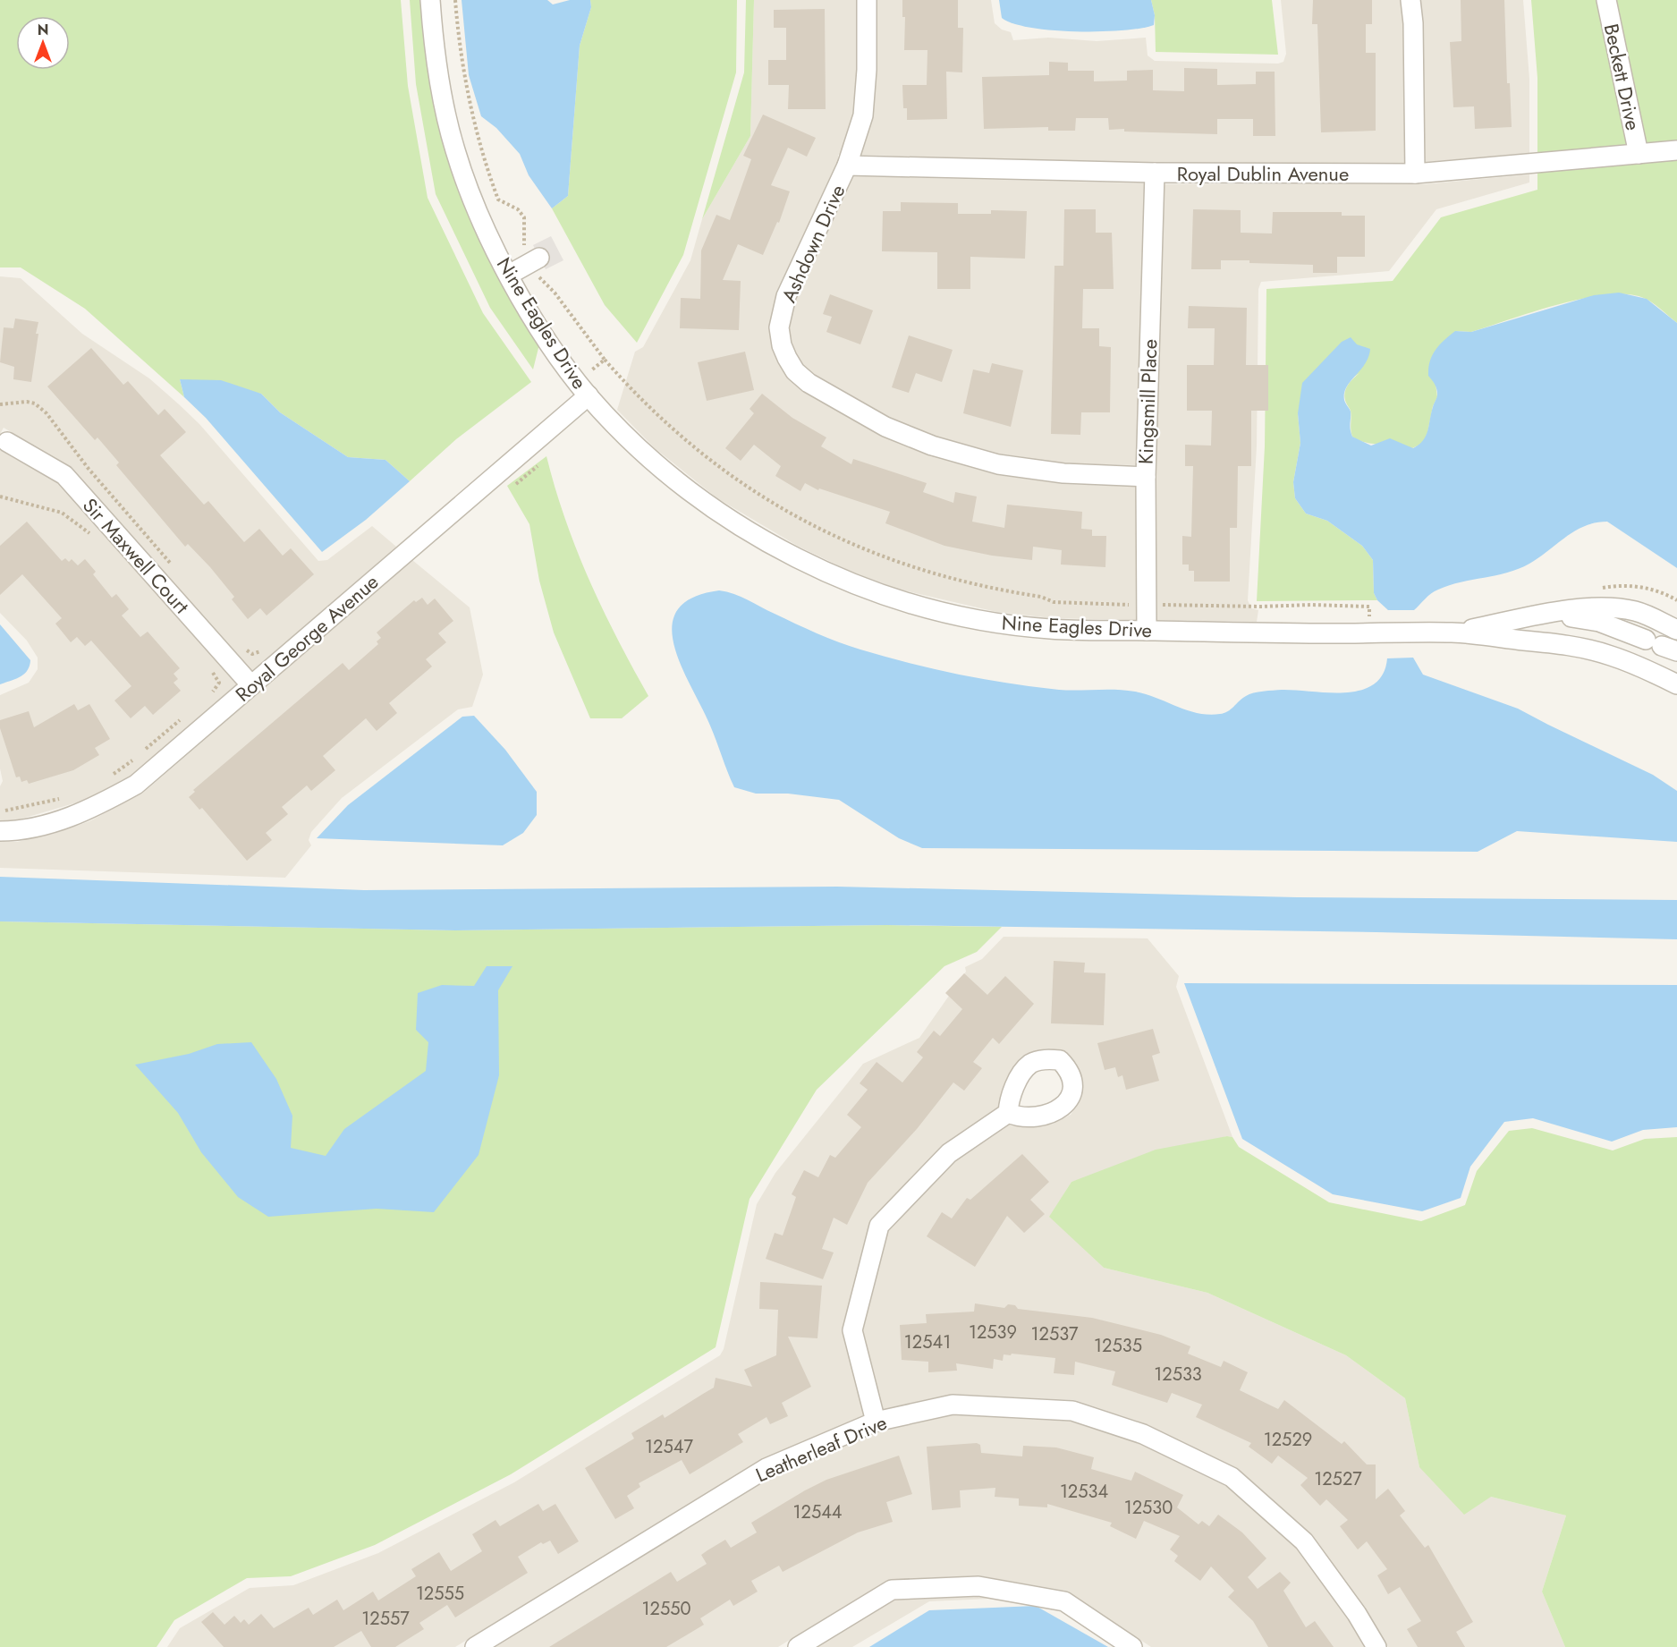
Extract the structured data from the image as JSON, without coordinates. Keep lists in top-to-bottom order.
{
  "streets": {
    "street": [
      "Beckett Drive",
      "Royal Dublin Avenue",
      "Ashdown Drive",
      "Nine Eagles Drive",
      "Kingsmill Place",
      "Sir Maxwell Court",
      "Royal George Avenue",
      "Leatherleaf Drive"
    ]
  },
  "crossings": [
    ["Beckett Drive", "Royal Dublin Avenue"],
    ["Royal Dublin Avenue", "Ashdown Drive"],
    ["Royal Dublin Avenue", "Kingsmill Place"],
    ["Ashdown Drive", "Kingsmill Place"],
    ["Nine Eagles Drive", "Kingsmill Place"],
    ["Nine Eagles Drive", "Royal George Avenue"],
    ["Sir Maxwell Court", "Royal George Avenue"]
  ],
  "house_numbers": [
    "12539",
    "12537",
    "12541",
    "12535",
    "12533",
    "12529",
    "12547",
    "12527",
    "12534",
    "12530",
    "12544",
    "12555",
    "12550",
    "12557"
  ],
  "north": "top"
}
